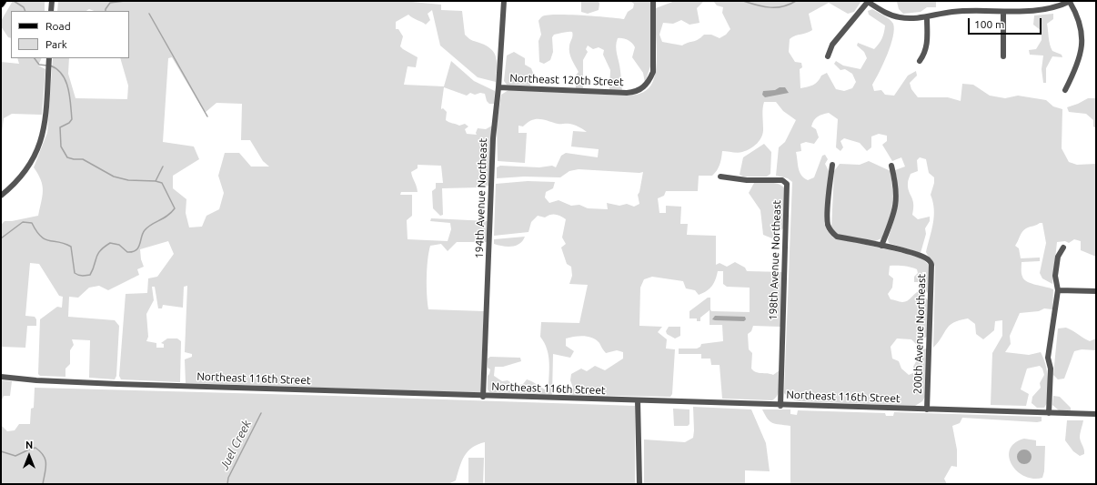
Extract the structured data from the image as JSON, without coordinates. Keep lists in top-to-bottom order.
{
  "streets": {
    "street": [
      "Northeast 120th Street",
      "194th Avenue Northeast",
      "198th Avenue Northeast",
      "200th Avenue Northeast",
      "Northeast 116th Street"
    ]
  },
  "crossings": [
    ["Northeast 120th Street", "194th Avenue Northeast"],
    ["194th Avenue Northeast", "Northeast 116th Street"],
    ["198th Avenue Northeast", "Northeast 116th Street"],
    ["200th Avenue Northeast", "Northeast 116th Street"]
  ],
  "water": ["Juel Creek"],
  "legend": ["Road", "Park"],
  "scale_bar": "100 m",
  "north": "top"
}
